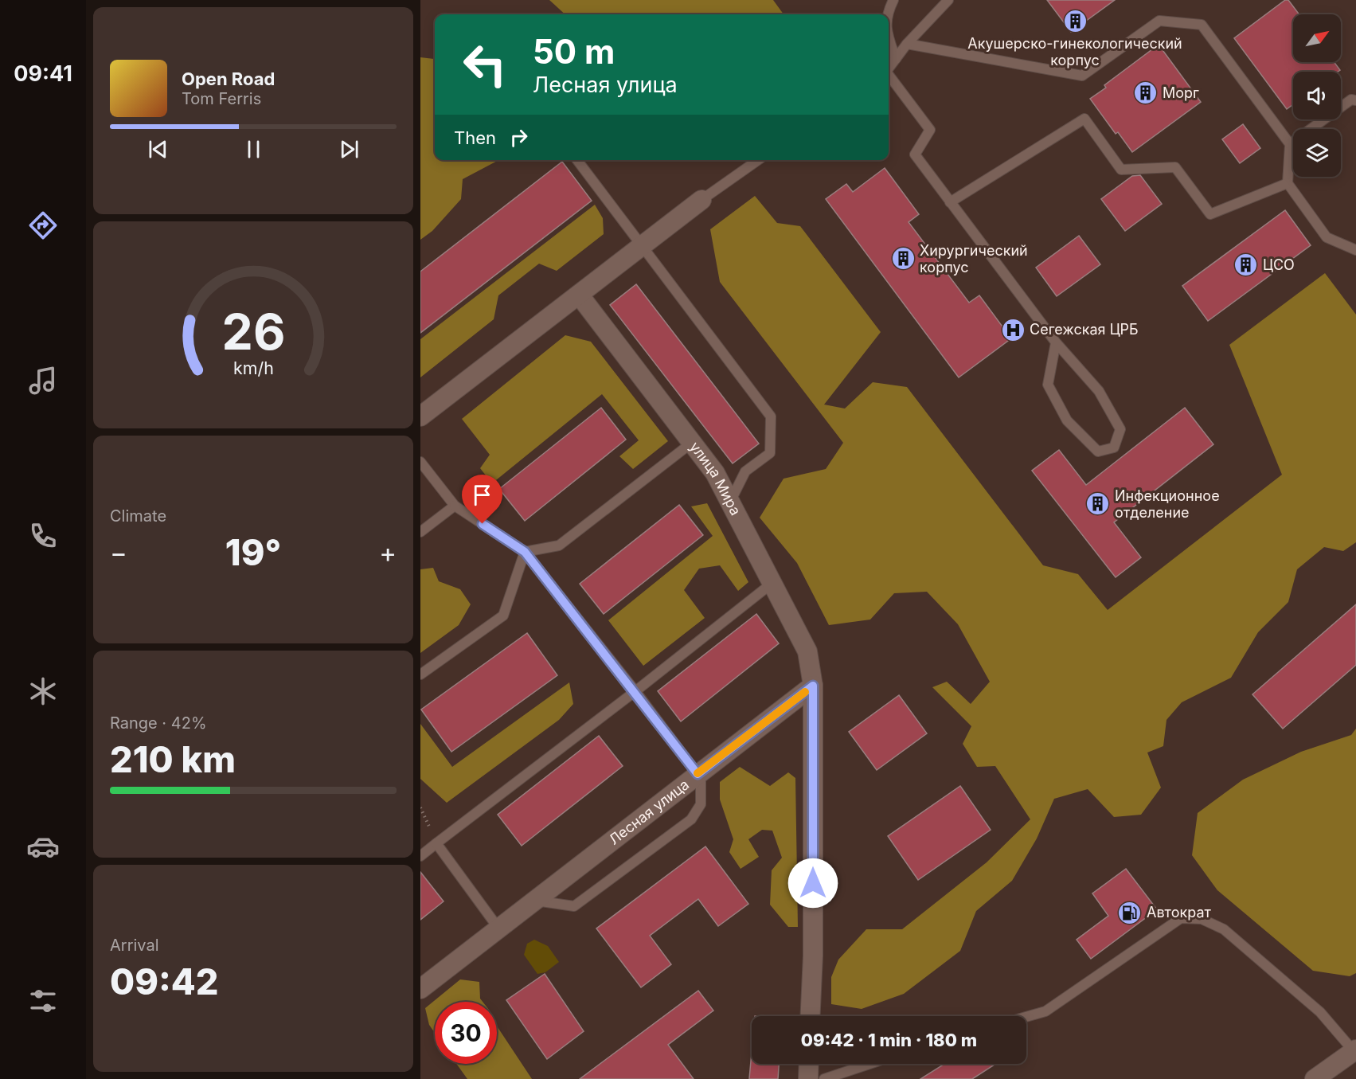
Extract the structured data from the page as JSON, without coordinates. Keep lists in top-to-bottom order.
{
  "streets": {
    "street": ["улица Мира", "Лесная улица"]
  },
  "crossings": [
    ["улица Мира", "Лесная улица"]
  ],
  "places": {
    "building": [
      "Акушерско-гинекологический корпус",
      "Морг",
      "Хирургический корпус",
      "ЦСО",
      "Инфекционное отделение"
    ],
    "hospital": ["Сегежская ЦРБ"],
    "fuel station": ["Автократ"]
  },
  "north": "top right",
  "page": {
    "tabs": "09:41",
    "turn": ["50 m", "Лесная улица"],
    "song": ["Open Road", "Tom Ferris"],
    "then": "Then",
    "tile": [
      "Climate",
      ["Range · 42%", "210 km"],
      ["Arrival", "09:42"]
    ],
    "heat": ["−", "19°", "+"],
    "limit": "30",
    "trip": "09:42 · 1 min · 180 m",
    "gauge": ["26", "km/h"]
  }
}
